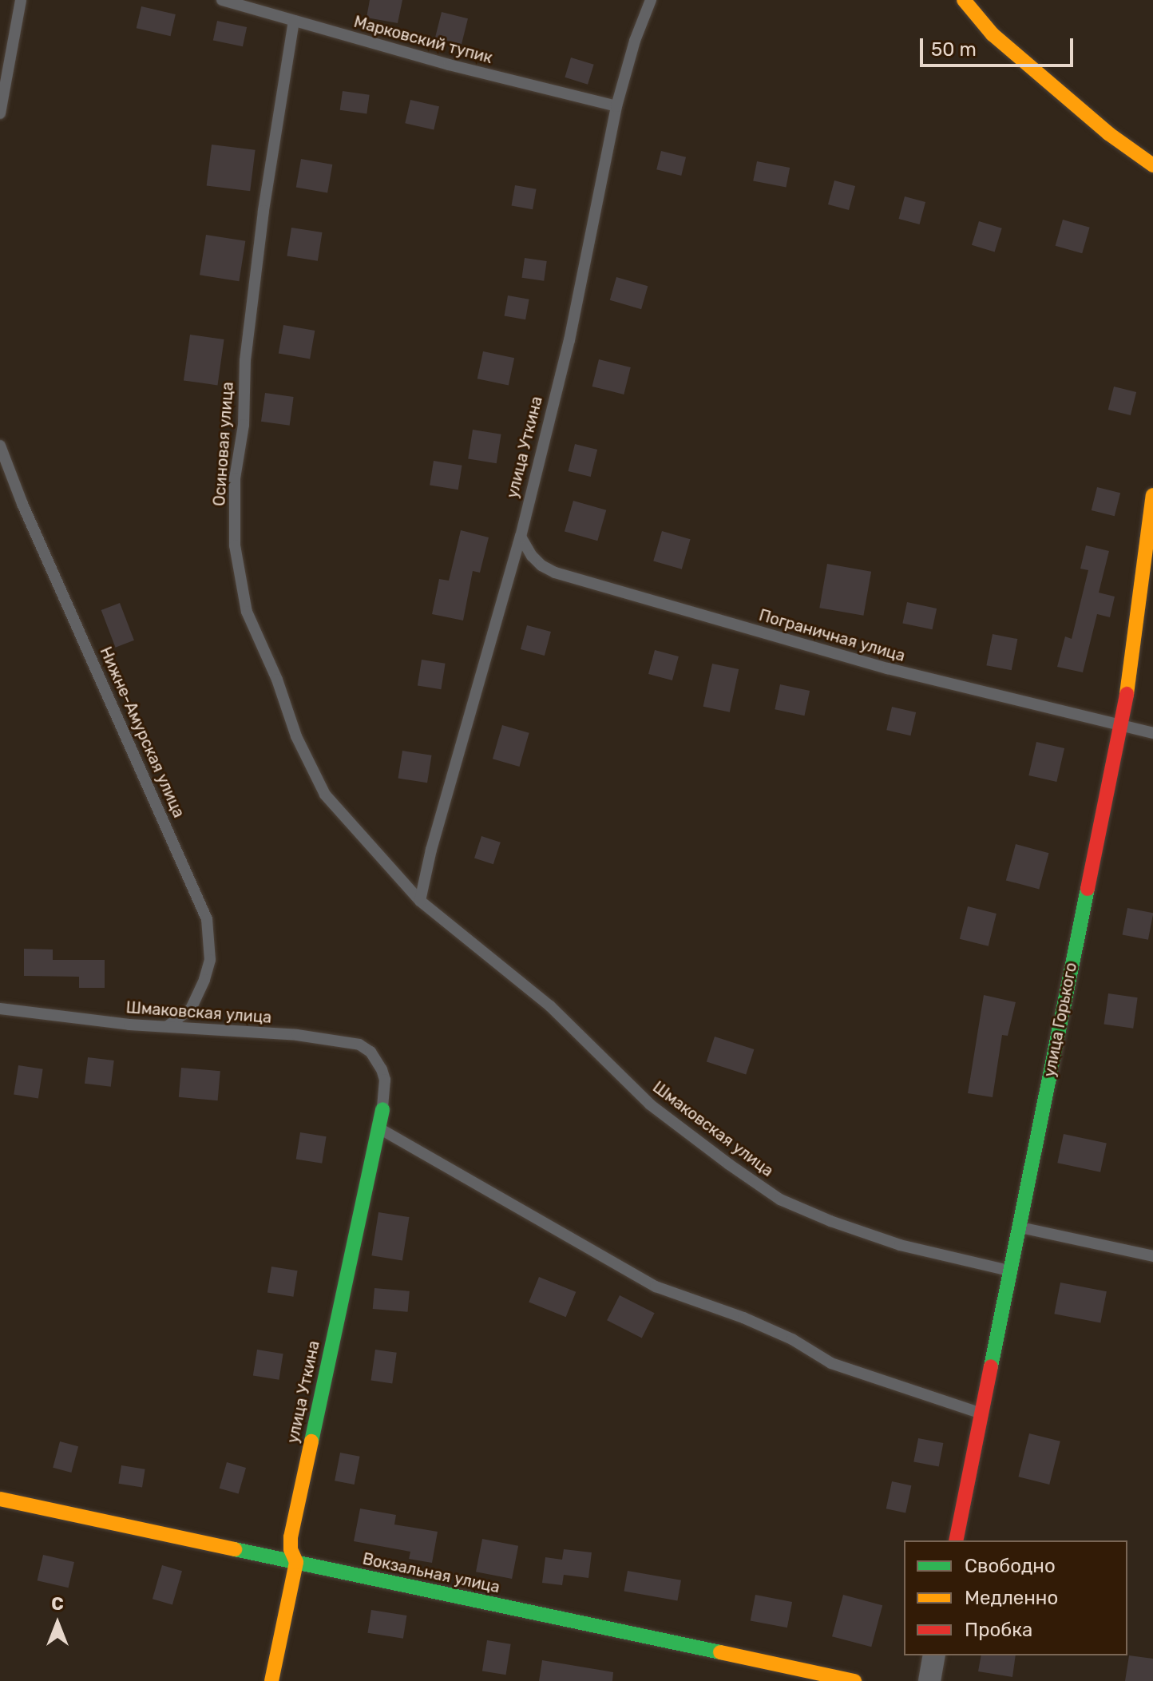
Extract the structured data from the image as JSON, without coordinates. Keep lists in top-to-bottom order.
{
  "streets": {
    "street": ["улица Уткина", "улица Горького", "Вокзальная улица"],
    "lane": [
      "Марковский тупик",
      "Осиновая улица",
      "Пограничная улица",
      "Нижне-Амурская улица",
      "Шмаковская улица"
    ]
  },
  "crossings": [
    ["Марковский тупик", "Осиновая улица"],
    ["Марковский тупик", "улица Уткина"],
    ["Осиновая улица", "Шмаковская улица"],
    ["улица Уткина", "Пограничная улица"],
    ["улица Уткина", "Шмаковская улица"],
    ["улица Уткина", "Вокзальная улица"],
    ["Пограничная улица", "улица Горького"],
    ["Нижне-Амурская улица", "Шмаковская улица"],
    ["Шмаковская улица", "улица Горького"]
  ],
  "legend": ["Свободно", "Медленно", "Пробка"],
  "scale_bar": "50 m",
  "north": "top"
}
